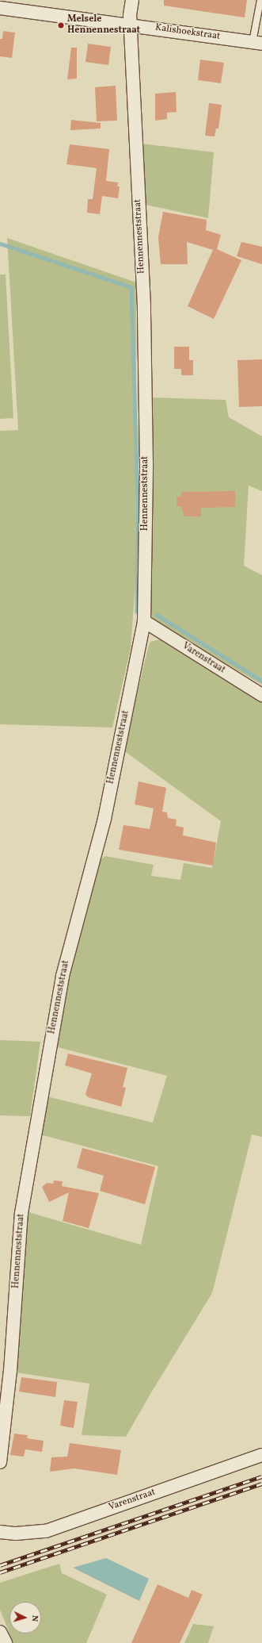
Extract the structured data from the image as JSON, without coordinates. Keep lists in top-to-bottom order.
{
  "streets": {
    "street": ["Kalishoekstraat", "Hennenneststraat", "Varenstraat"]
  },
  "crossings": [
    ["Kalishoekstraat", "Hennenneststraat"],
    ["Hennenneststraat", "Varenstraat"]
  ],
  "places": ["Melsele Hennennestraat"],
  "north": "right"
}
